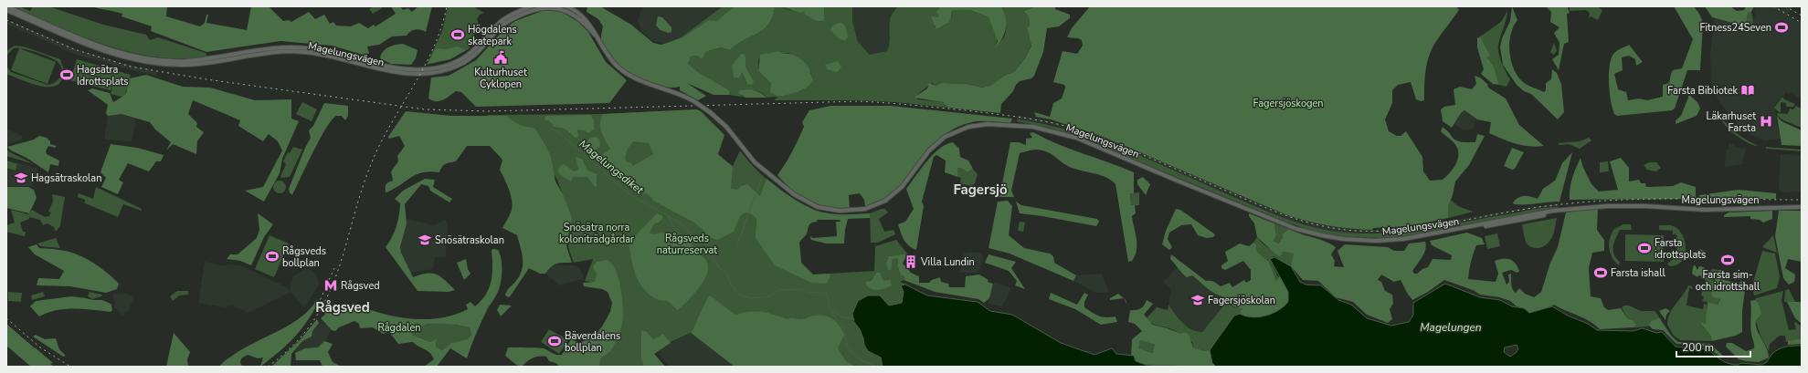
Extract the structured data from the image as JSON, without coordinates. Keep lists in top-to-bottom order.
{
  "streets": {
    "main road": ["Magelungsvägen"]
  },
  "districts": ["Fagersjö", "Rågsved"],
  "water": ["Magelungsdiket", "Magelungen"],
  "parks": [
    "Fagersjöskogen",
    "Snösätra norra koloniträdgårdar",
    "Rågsveds naturreservat",
    "Rågdalen"
  ],
  "places": {
    "sports": [
      "Fitness24Seven",
      "Högdalens skatepark",
      "Hagsätra Idrottsplats",
      "Farsta idrottsplats",
      "Rågsveds bollplan",
      "Farsta sim- och idrottshall",
      "Farsta ishall",
      "Bäverdalens bollplan"
    ],
    "public building": ["Kulturhuset Cyklopen"],
    "library": ["Farsta Bibliotek"],
    "hospital": ["Läkarhuset Farsta"],
    "school or university": ["Hagsätraskolan", "Snösätraskolan", "Fagersjöskolan"],
    "building": ["Villa Lundin"],
    "metro station": ["Rågsved"]
  },
  "scale_bar": "200 m"
}
